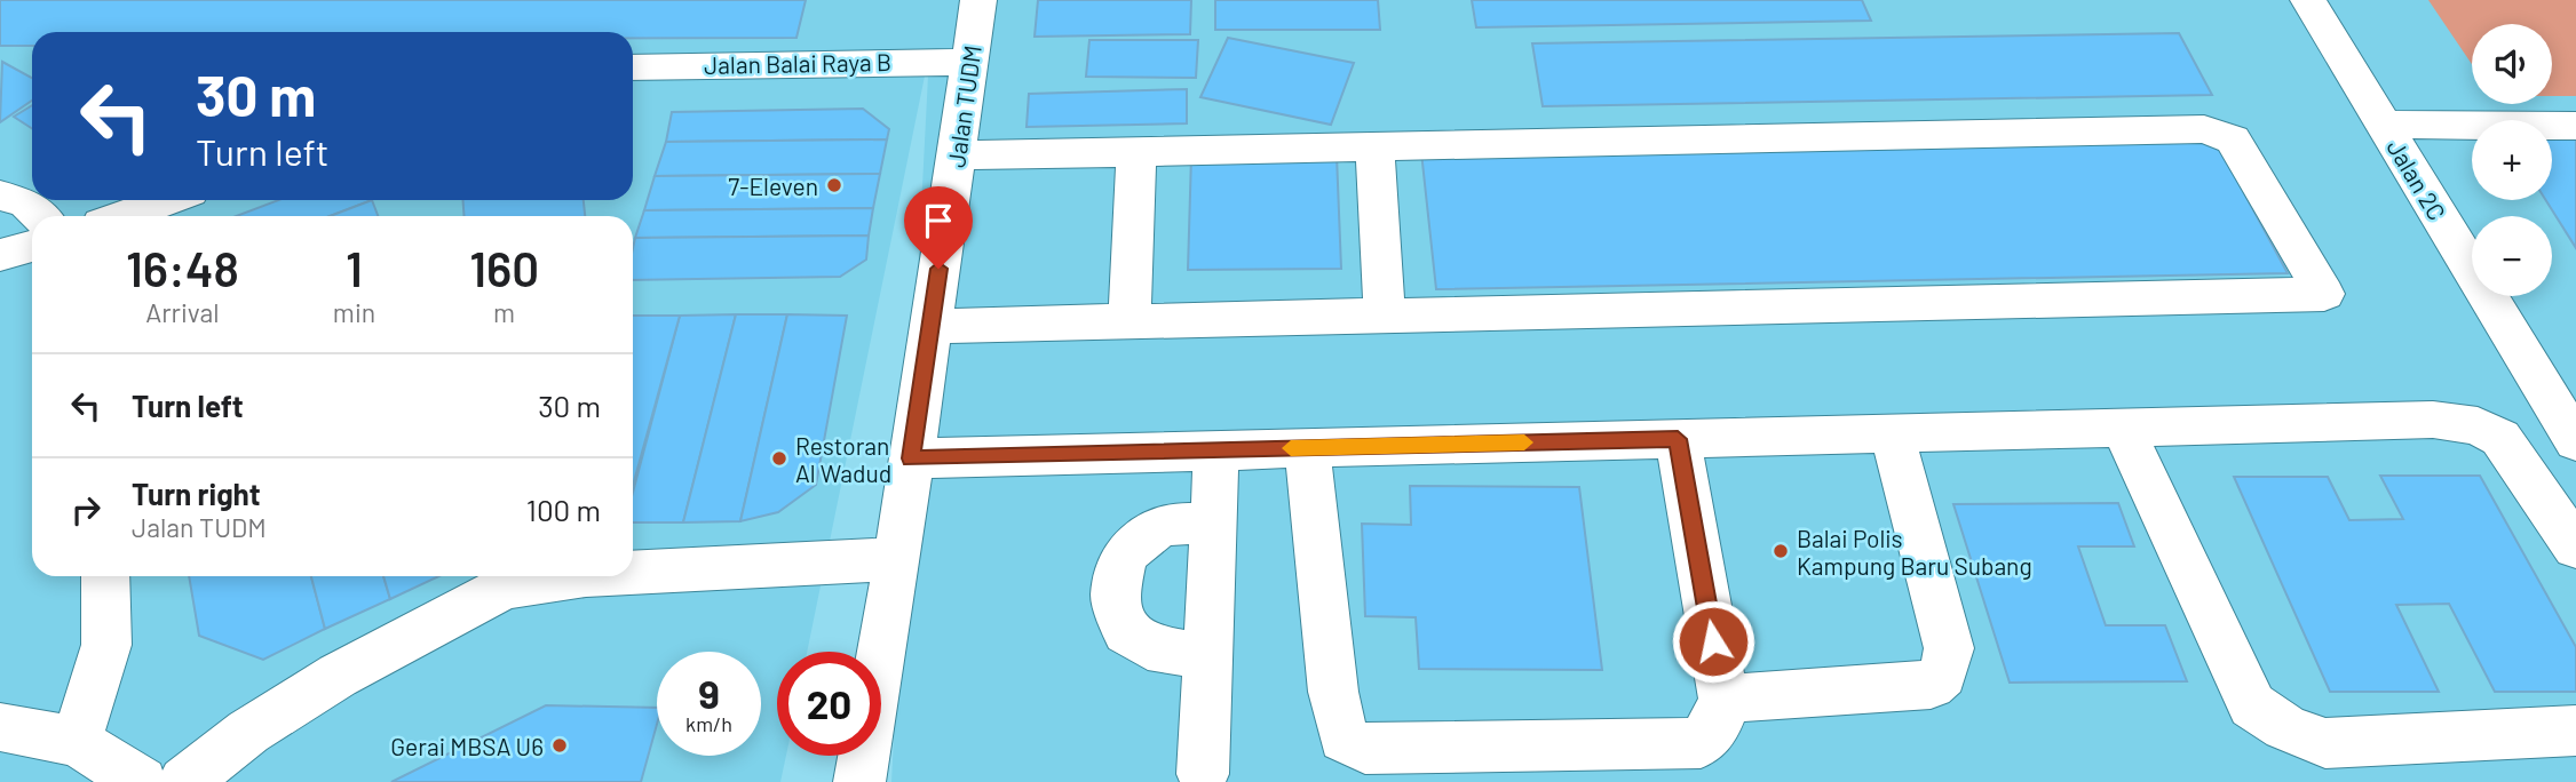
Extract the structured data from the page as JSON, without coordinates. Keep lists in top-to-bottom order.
{
  "streets": {
    "street": ["Jalan Balai Raya B", "Jalan TUDM", "Jalan 2C"]
  },
  "crossings": [
    ["Jalan Balai Raya B", "Jalan TUDM"]
  ],
  "places": [
    "7-Eleven",
    "Restoran Al Wadud",
    "Balai Polis Kampung Baru Subang",
    "Gerai MBSA U6"
  ],
  "page": {
    "map_buttons": ["+", "−"],
    "turn": ["30 m", "Turn left"],
    "eta": [
      "16:48",
      "Arrival",
      "1",
      "min",
      "160",
      "m"
    ],
    "list": [
      {
        "name": "Turn left",
        "value": "30 m"
      },
      {
        "name": "Turn right",
        "note": "Jalan TUDM",
        "value": "100 m"
      }
    ],
    "speed": "9 km/h",
    "limit": "20"
  }
}
